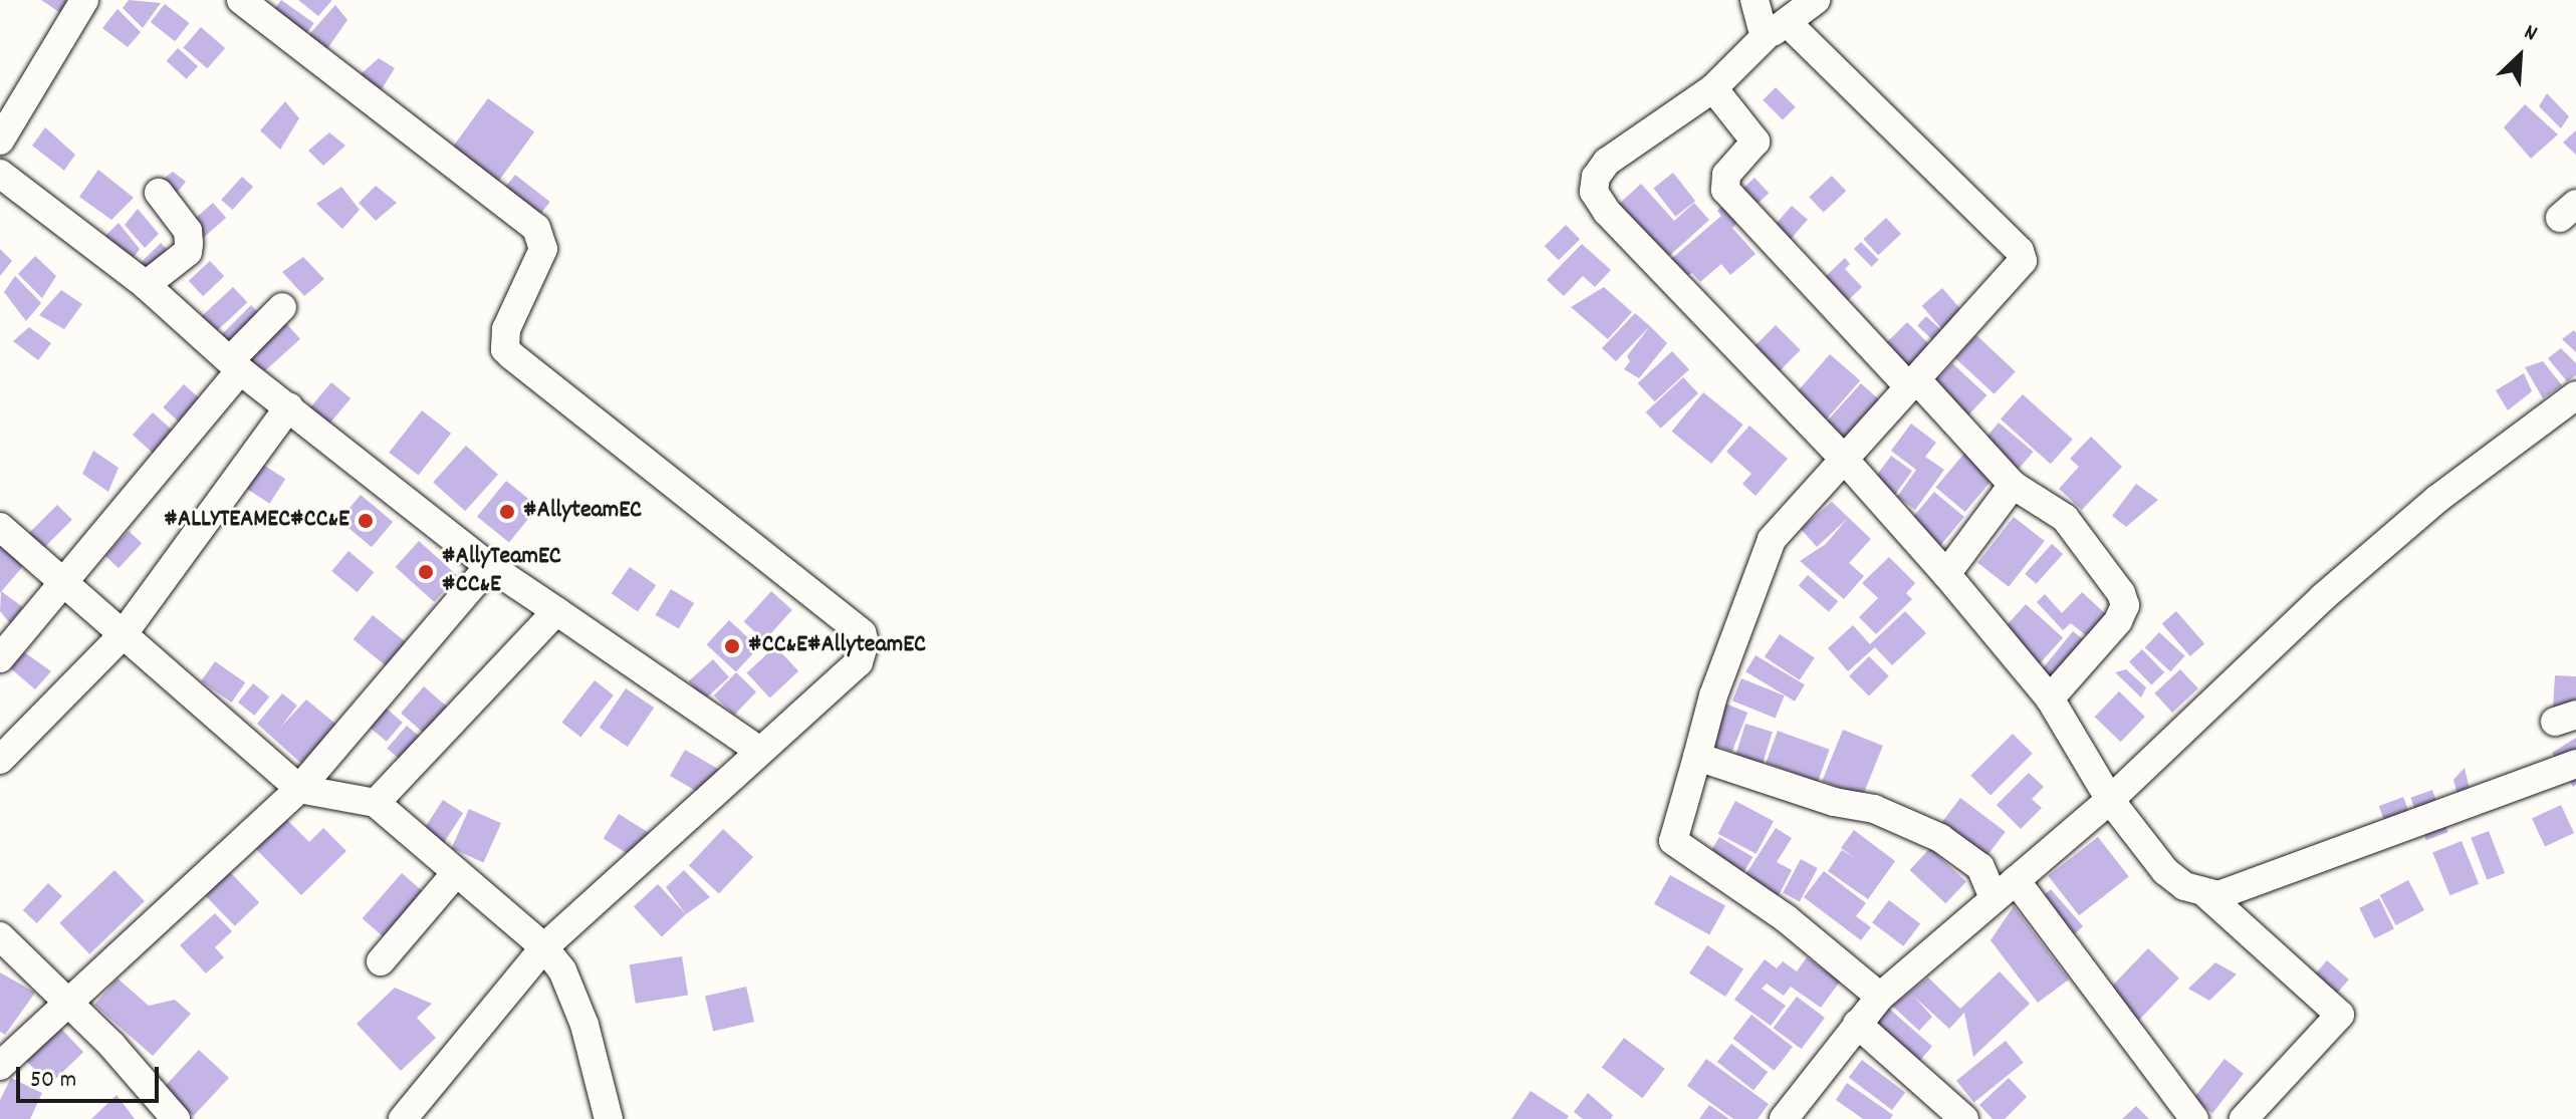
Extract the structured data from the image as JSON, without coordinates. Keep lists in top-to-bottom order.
{
  "places": [
    "#AllyteamEC",
    "#ALLYTEAMEC#CC&E",
    "#AllyTeamEC #CC&E",
    "#CC&E#AllyteamEC"
  ],
  "scale_bar": "50 m",
  "north": "top right"
}
